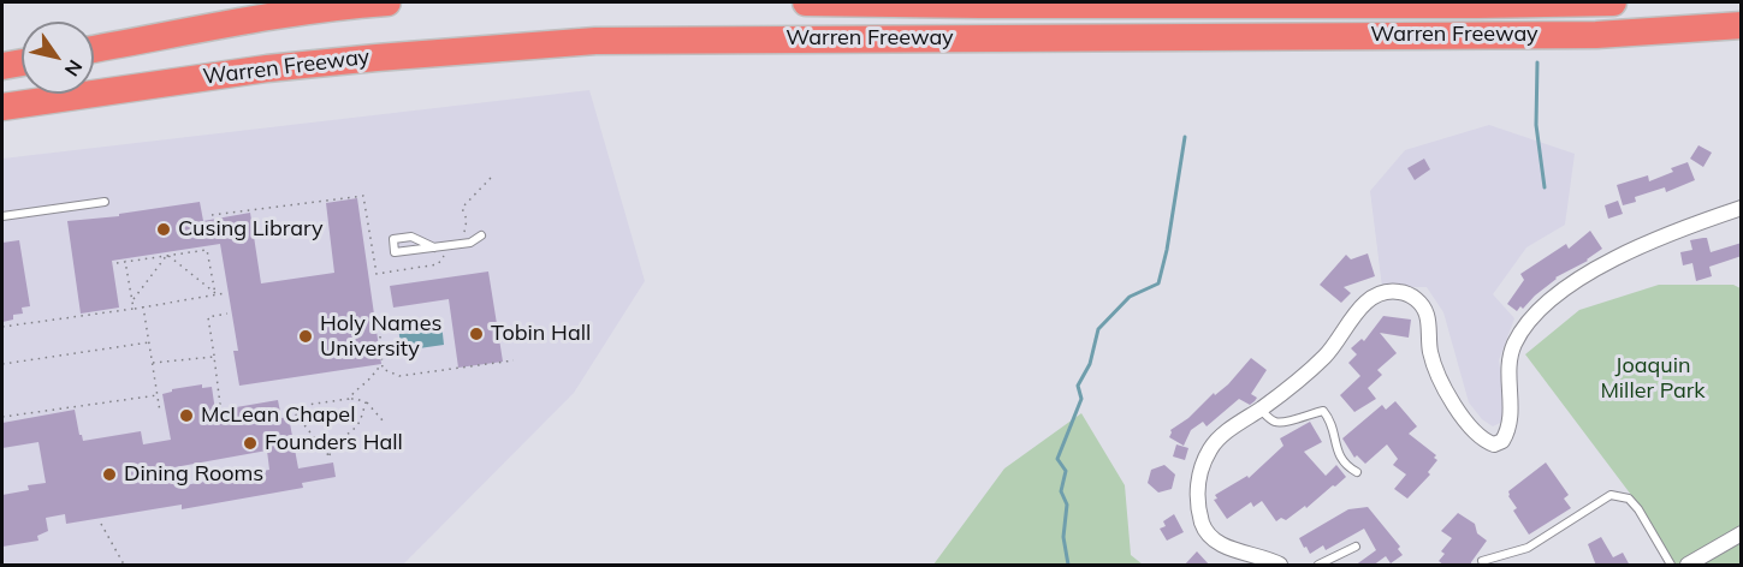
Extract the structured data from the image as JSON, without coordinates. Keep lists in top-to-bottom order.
{
  "streets": {
    "highway": ["Warren Freeway"]
  },
  "parks": ["Joaquin Miller Park"],
  "places": [
    "Cusing Library",
    "Tobin Hall",
    "Holy Names University",
    "McLean Chapel",
    "Founders Hall",
    "Dining Rooms"
  ],
  "north": "bottom right"
}
